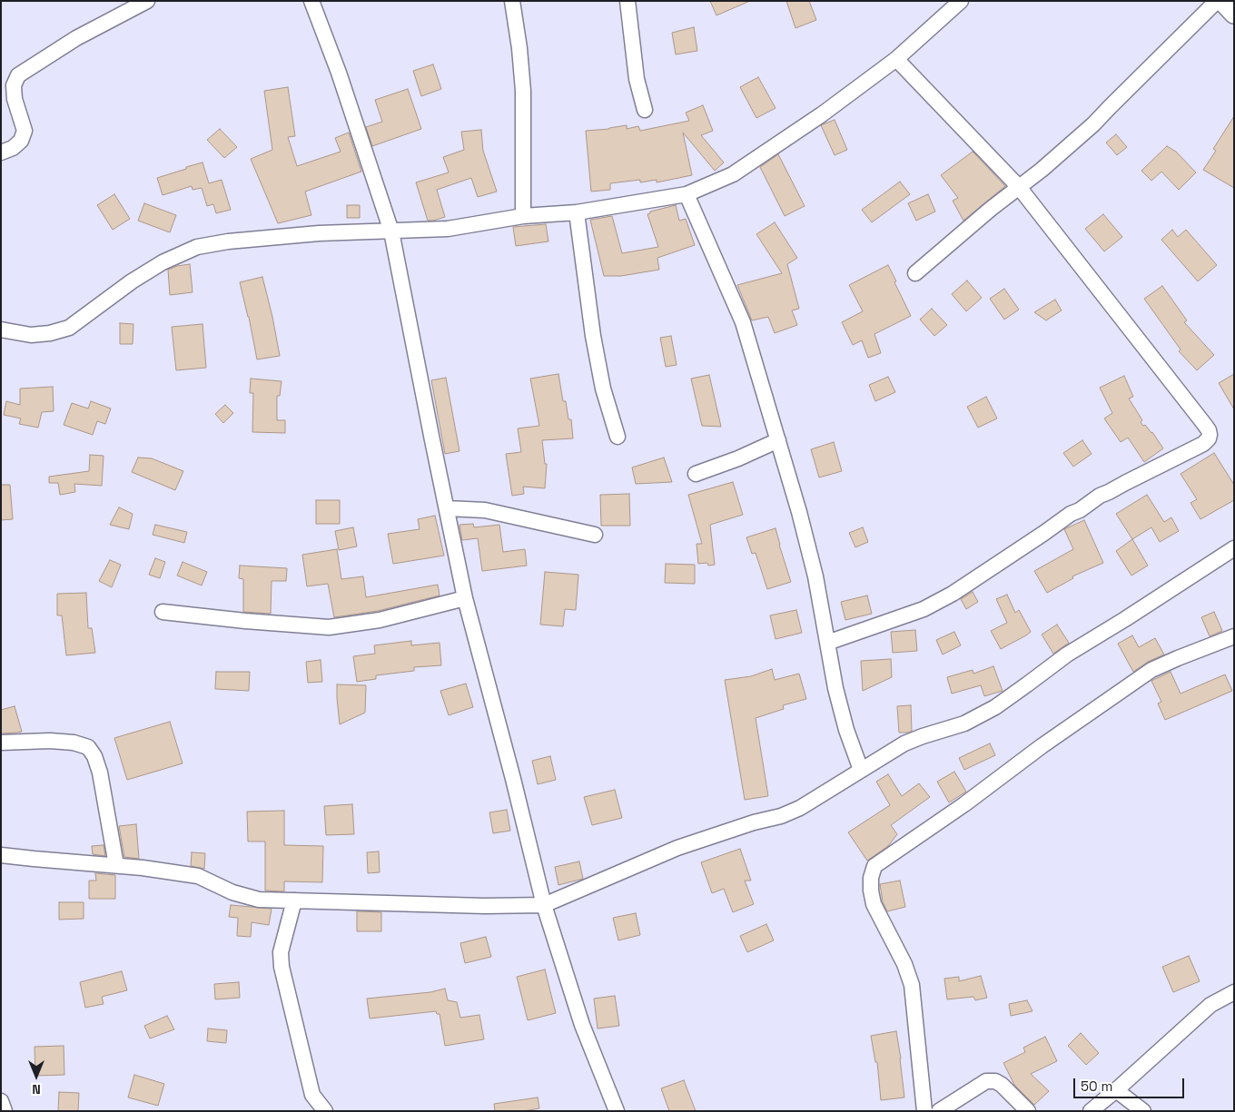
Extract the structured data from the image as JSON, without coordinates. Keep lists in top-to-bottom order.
{
  "scale_bar": "50 m",
  "north": "bottom"
}
